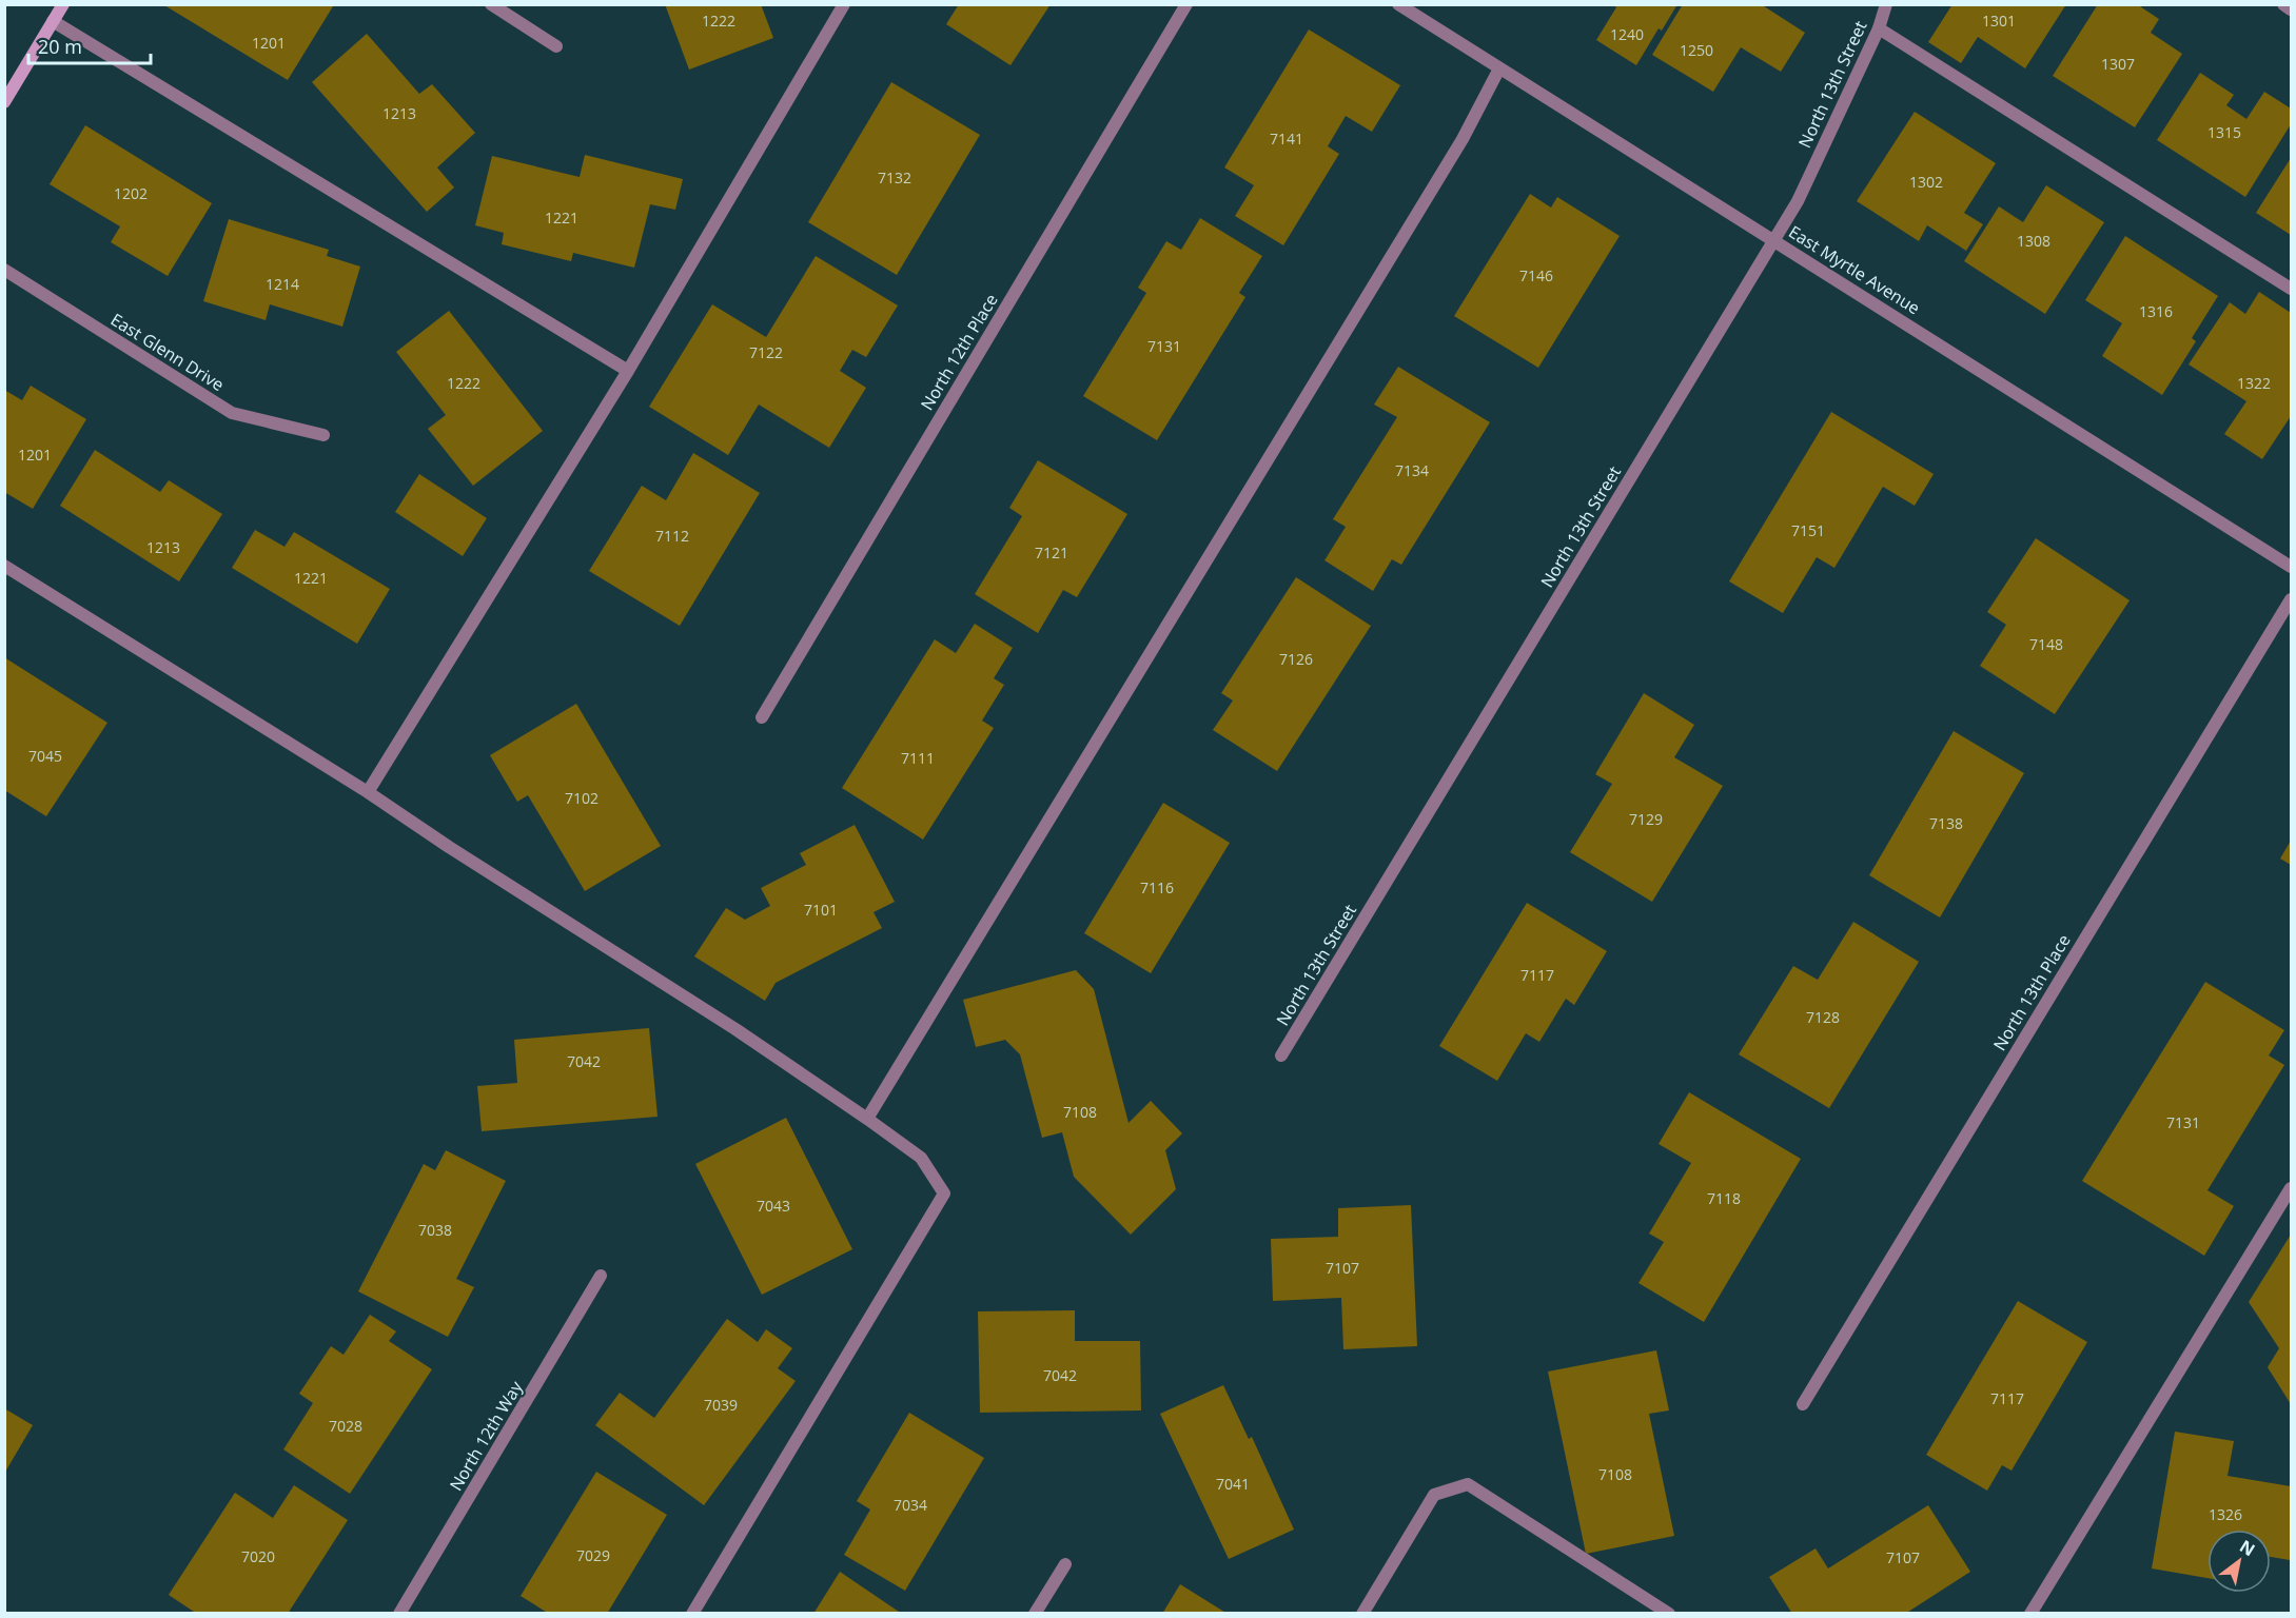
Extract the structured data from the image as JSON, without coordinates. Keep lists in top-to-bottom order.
{
  "streets": {
    "street": [
      "North 13th Street",
      "East Myrtle Avenue",
      "East Glenn Drive",
      "North 12th Place",
      "North 13th Place",
      "North 12th Way"
    ]
  },
  "crossings": [
    ["North 13th Street", "East Myrtle Avenue"]
  ],
  "house_numbers": [
    "1222",
    "1301",
    "1240",
    "1201",
    "1250",
    "1307",
    "1213",
    "1315",
    "7141",
    "7132",
    "1302",
    "1202",
    "1221",
    "1308",
    "7146",
    "1214",
    "1316",
    "7131",
    "7122",
    "1222",
    "1322",
    "1201",
    "7134",
    "7151",
    "7112",
    "1213",
    "7121",
    "1221",
    "7148",
    "7126",
    "7045",
    "7111",
    "7102",
    "7129",
    "7138",
    "7116",
    "7101",
    "7117",
    "7128",
    "7042",
    "7108",
    "7131",
    "7118",
    "7043",
    "7038",
    "7107",
    "7042",
    "7117",
    "7039",
    "7028",
    "7108",
    "7041",
    "7034",
    "1326",
    "7029",
    "7020",
    "7107"
  ],
  "scale_bar": "20 m",
  "north": "top right"
}
